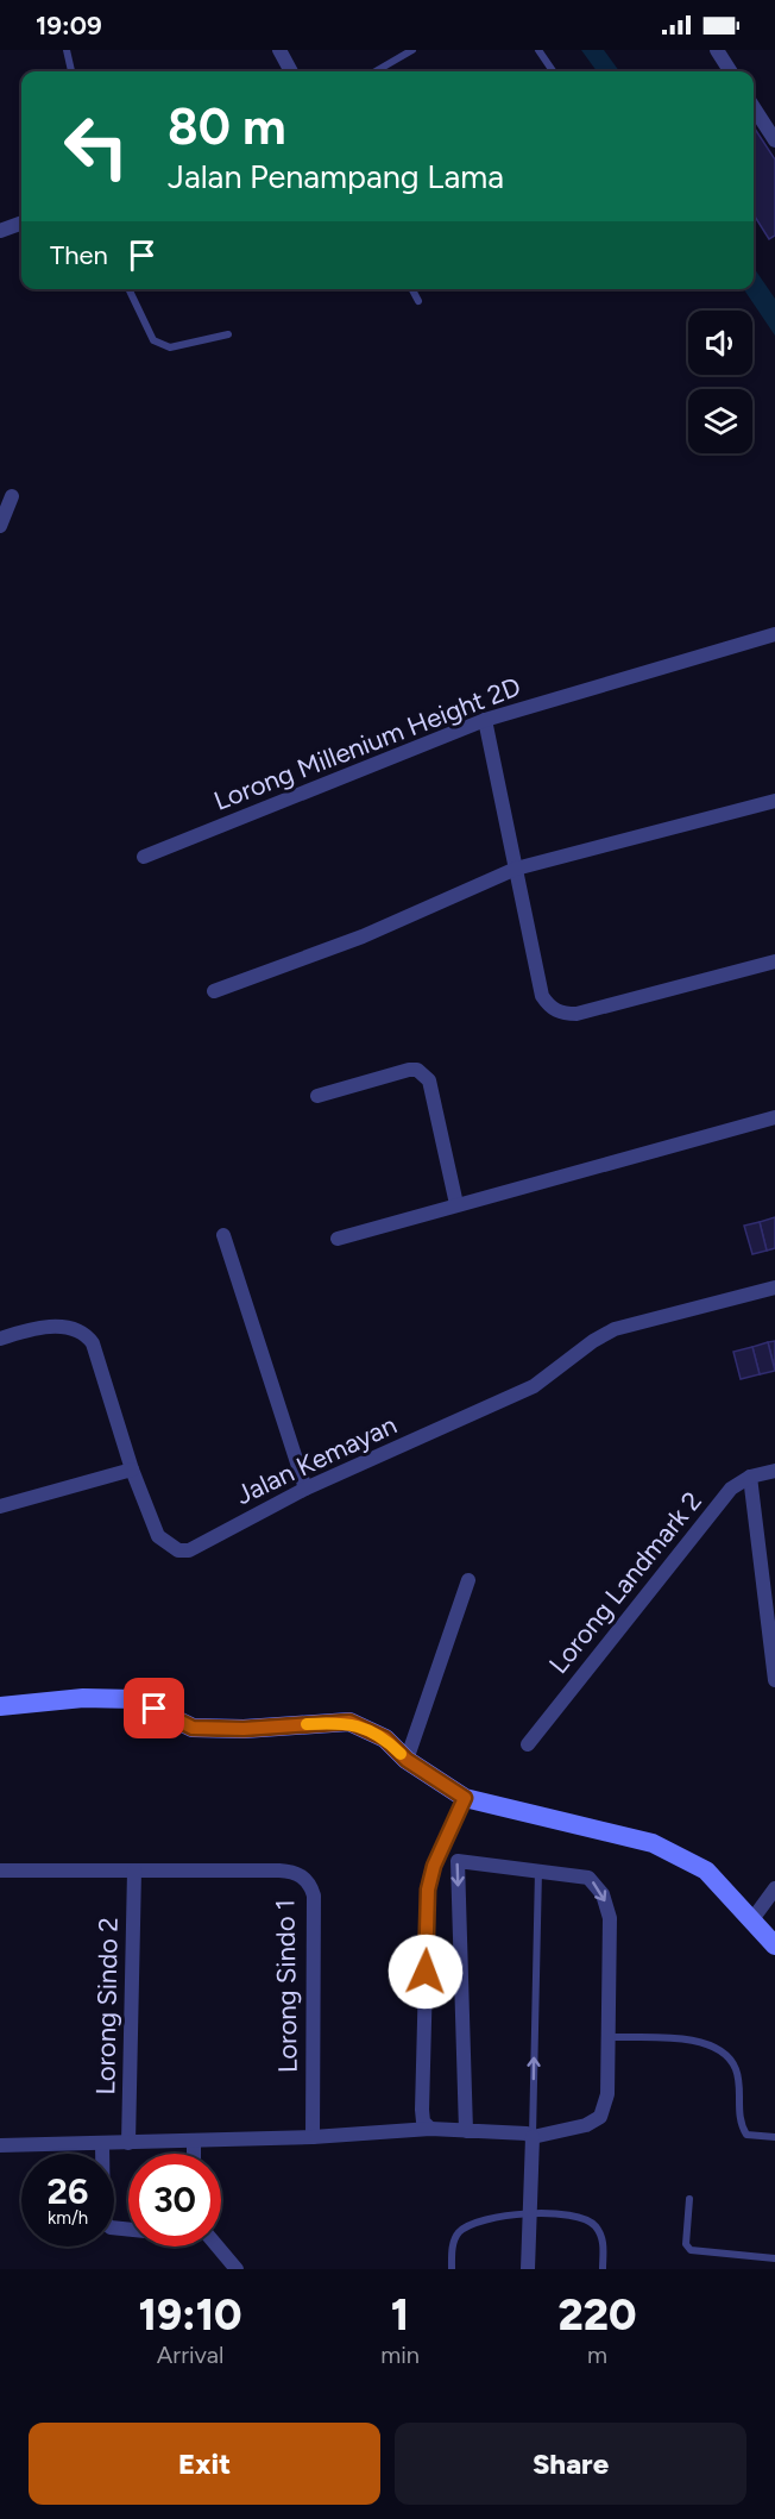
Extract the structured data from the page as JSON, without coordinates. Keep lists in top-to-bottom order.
{
  "streets": {
    "street": [
      "Lorong Millenium Height 2D",
      "Jalan Kemayan",
      "Lorong Landmark 2",
      "Lorong Sindo 1",
      "Lorong Sindo 2"
    ]
  },
  "crossings": [
    ["Lorong Sindo 1", "Lorong Sindo 2"]
  ],
  "page": {
    "status": "19:09",
    "turn": ["80 m", "Jalan Penampang Lama"],
    "then": "Then",
    "speed": "26 km/h",
    "limit": "30",
    "eta": [
      "19:10",
      "Arrival",
      "1",
      "min",
      "220",
      "m"
    ],
    "buttons": ["Exit", "Share"]
  }
}
